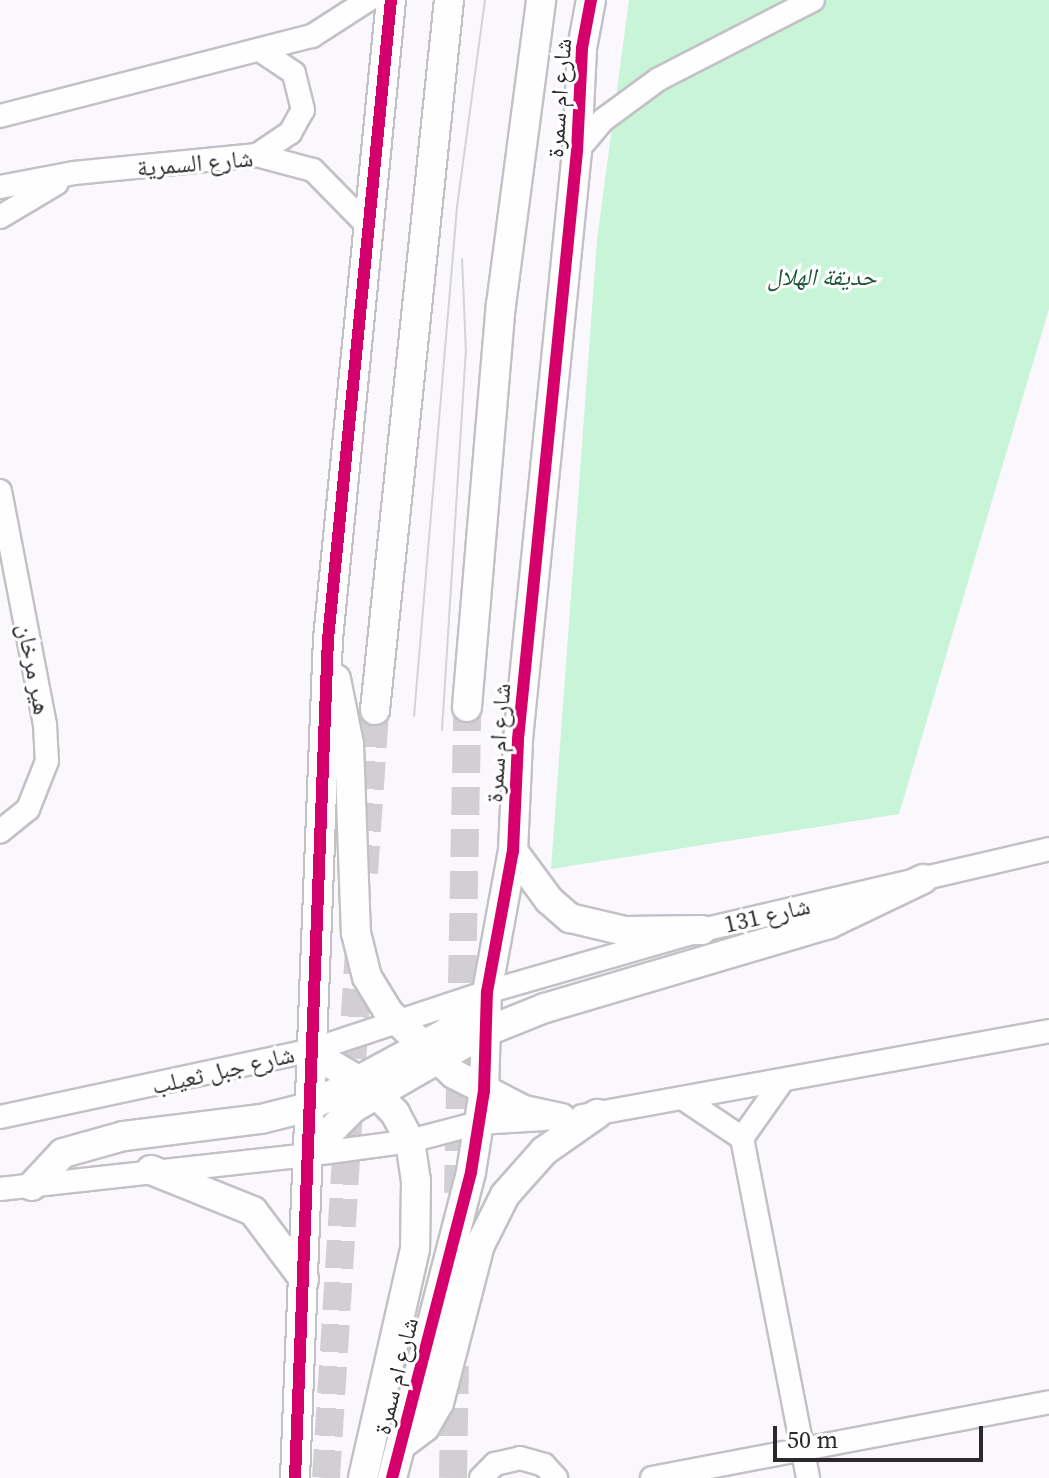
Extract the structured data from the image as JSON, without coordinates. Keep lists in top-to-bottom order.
{
  "streets": {
    "street": [
      "شارع ام سمرة",
      "شارع السمرية",
      "هير مرخان",
      "شارع 131",
      "شارع جبل ثعيلب"
    ]
  },
  "crossings": [
    ["شارع ام سمرة", "شارع 131"],
    ["شارع ام سمرة", "شارع جبل ثعيلب"],
    ["شارع 131", "شارع جبل ثعيلب"]
  ],
  "parks": ["حديقة الهلال"],
  "scale_bar": "50 m"
}
